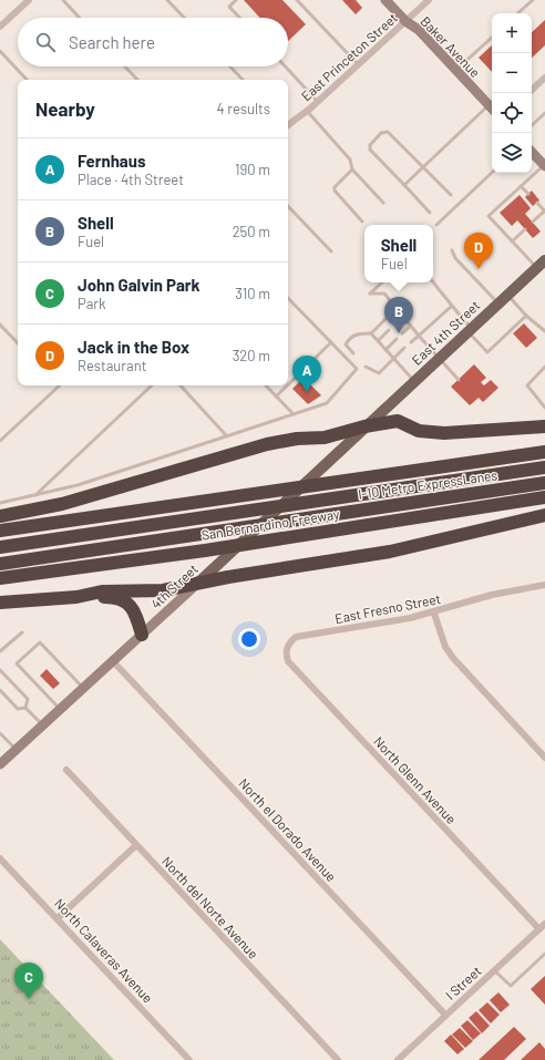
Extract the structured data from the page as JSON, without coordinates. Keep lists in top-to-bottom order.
{
  "streets": {
    "highway": ["I-10 Metro ExpressLanes", "San Bernardino Freeway"],
    "main road": ["Baker Avenue", "East 4th Street", "4th Street"],
    "street": [
      "East Princeton Street",
      "East Fresno Street",
      "North Glenn Avenue",
      "North el Dorado Avenue",
      "North del Norte Avenue",
      "North Calaveras Avenue",
      "I Street"
    ]
  },
  "crossings": [
    ["Baker Avenue", "East Princeton Street"],
    ["East 4th Street", "4th Street"],
    ["4th Street", "North el Dorado Avenue"],
    ["East Fresno Street", "North Glenn Avenue"],
    ["North Glenn Avenue", "I Street"],
    ["North el Dorado Avenue", "I Street"]
  ],
  "page": {
    "map_buttons": ["+", "−"],
    "search": "Search here",
    "heading": ["Nearby", "4 results"],
    "list": [
      {
        "mark": "A",
        "name": "Fernhaus",
        "note": "Place · 4th Street",
        "value": "190 m"
      },
      {
        "mark": "B",
        "name": "Shell",
        "note": "Fuel",
        "value": "250 m"
      },
      {
        "mark": "C",
        "name": "John Galvin Park",
        "note": "Park",
        "value": "310 m"
      },
      {
        "mark": "D",
        "name": "Jack in the Box",
        "note": "Restaurant",
        "value": "320 m"
      }
    ],
    "popup": ["Shell", "Fuel"],
    "pins": [
      "D",
      "B",
      "A",
      "C"
    ]
  }
}
